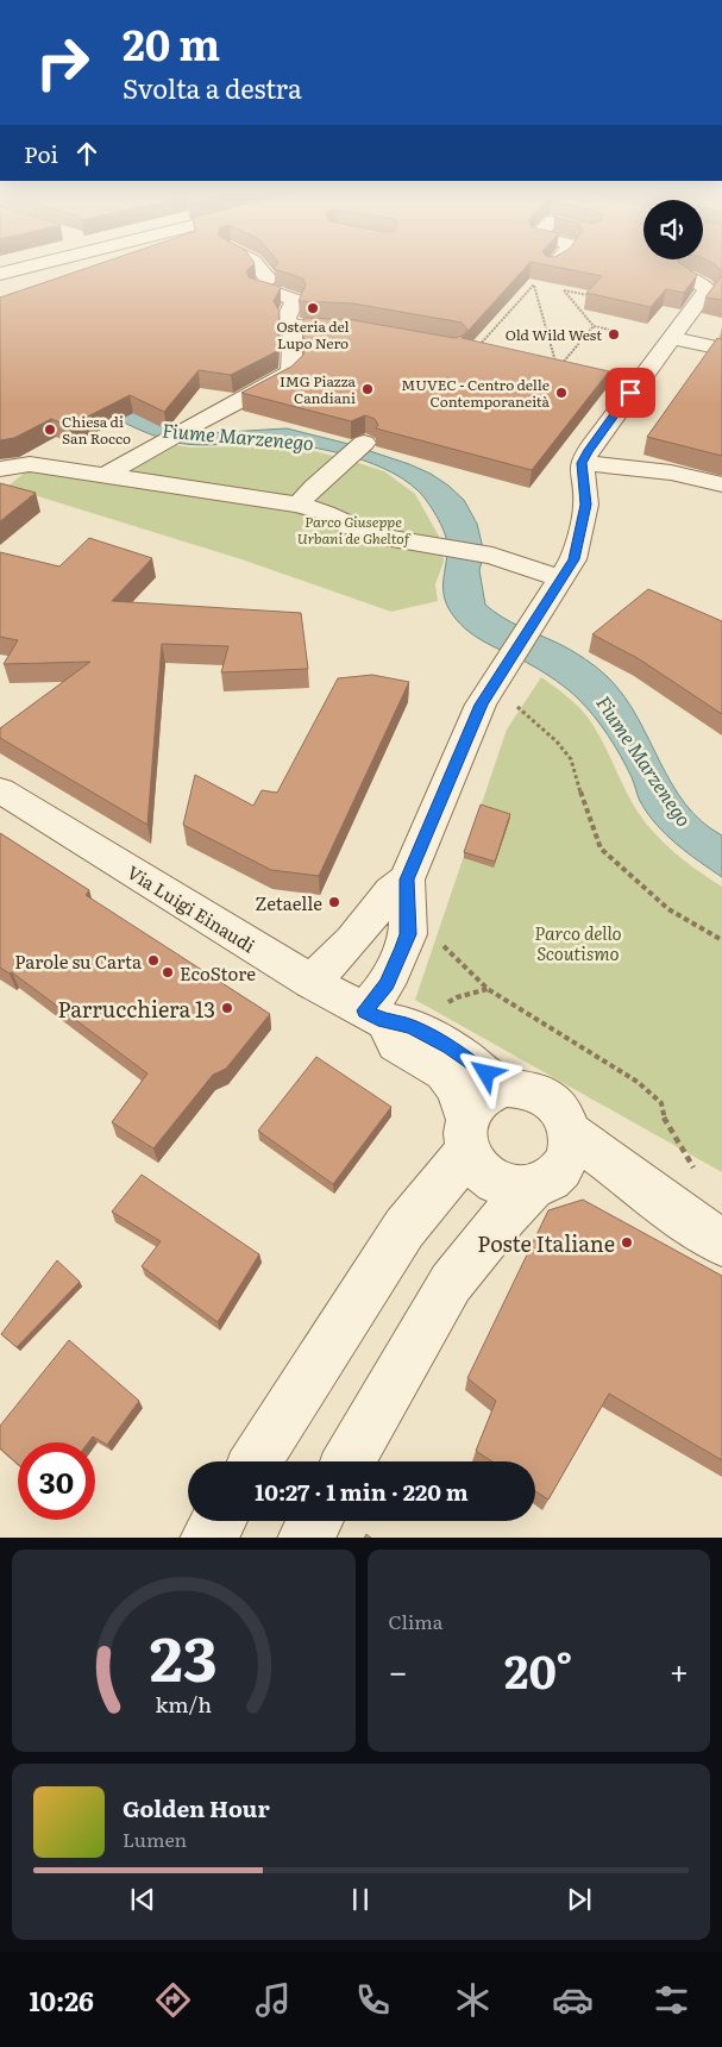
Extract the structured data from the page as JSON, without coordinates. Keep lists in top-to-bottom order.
{
  "streets": {
    "street": ["Via Luigi Einaudi"]
  },
  "water": ["Fiume Marzenego"],
  "parks": ["Parco Giuseppe Urbani de Gheltof", "Parco dello Scoutismo"],
  "places": [
    "Osteria del Lupo Nero",
    "Old Wild West",
    "IMG Piazza Candiani",
    "MUVEC - Centro delle Contemporaneità",
    "Chiesa di San Rocco",
    "Zetaelle",
    "Parole su Carta",
    "EcoStore",
    "Parrucchiera 13",
    "Poste Italiane"
  ],
  "page": {
    "turn": ["20 m", "Svolta a destra"],
    "then": "Poi",
    "limit": "30",
    "trip": "10:27 · 1 min · 220 m",
    "tile": "Clima",
    "heat": ["−", "20°", "+"],
    "song": ["Golden Hour", "Lumen"],
    "tabs": "10:26",
    "gauge": ["23", "km/h"]
  }
}
